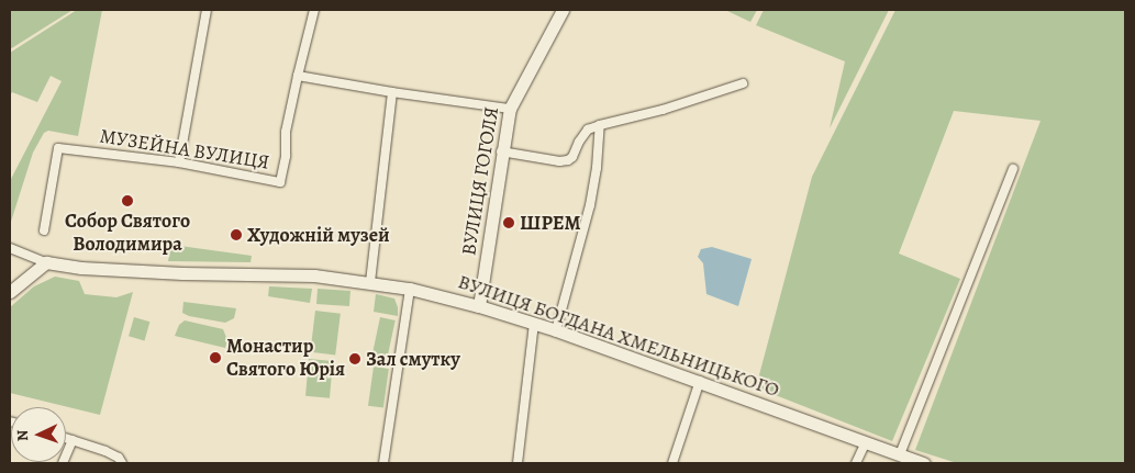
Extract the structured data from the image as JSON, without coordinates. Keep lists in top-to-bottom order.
{
  "streets": {
    "main road": ["ВУЛИЦЯ ГОГОЛЯ", "ВУЛИЦЯ БОГДАНА ХМЕЛЬНИЦЬКОГО"],
    "street": ["МУЗЕЙНА ВУЛИЦЯ"]
  },
  "crossings": [
    ["ВУЛИЦЯ ГОГОЛЯ", "ВУЛИЦЯ БОГДАНА ХМЕЛЬНИЦЬКОГО"]
  ],
  "places": [
    "Собор Святого Володимира",
    "ШРЕМ",
    "Художній музей",
    "Монастир Святого Юрія",
    "Зал смутку"
  ],
  "north": "left"
}
